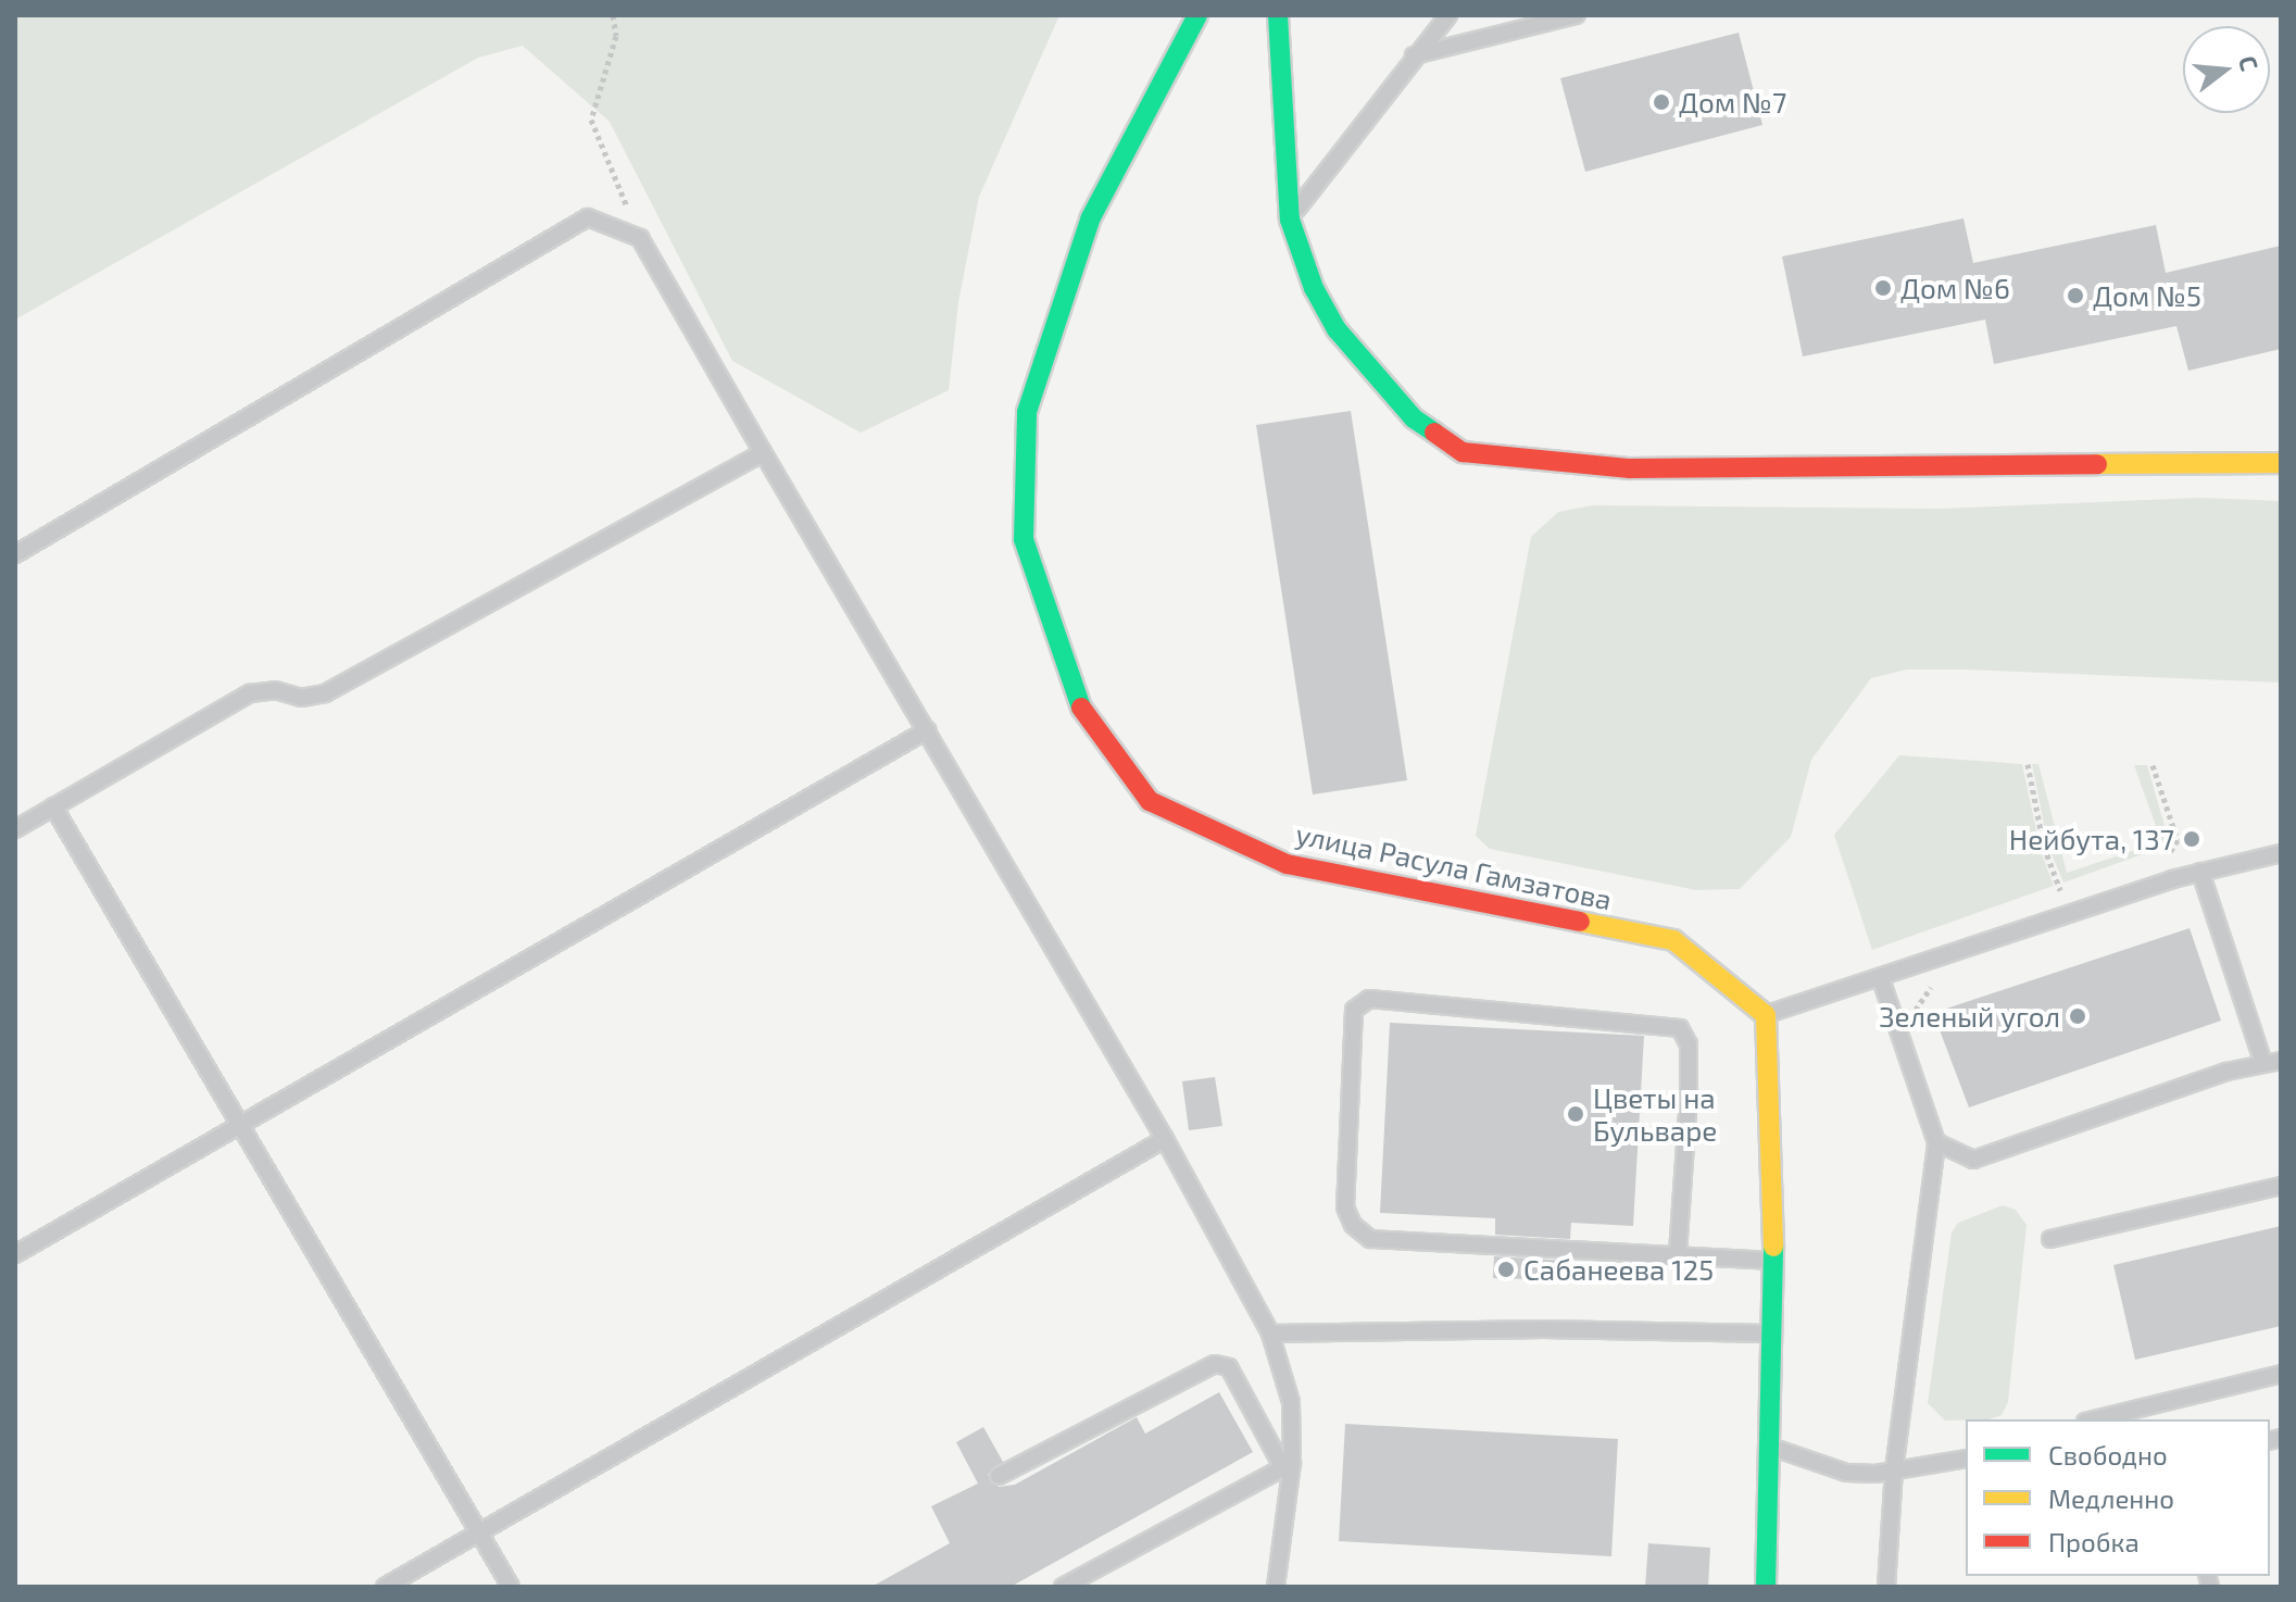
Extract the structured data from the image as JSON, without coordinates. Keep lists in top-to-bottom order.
{
  "streets": {
    "main road": ["улица Расула Гамзатова"]
  },
  "places": [
    "Дом №7",
    "Дом №6",
    "Дом №5",
    "Нейбута, 137",
    "Зеленый угол",
    "Цветы на Бульваре",
    "Сабанеева 125"
  ],
  "legend": ["Свободно", "Медленно", "Пробка"],
  "north": "right"
}
